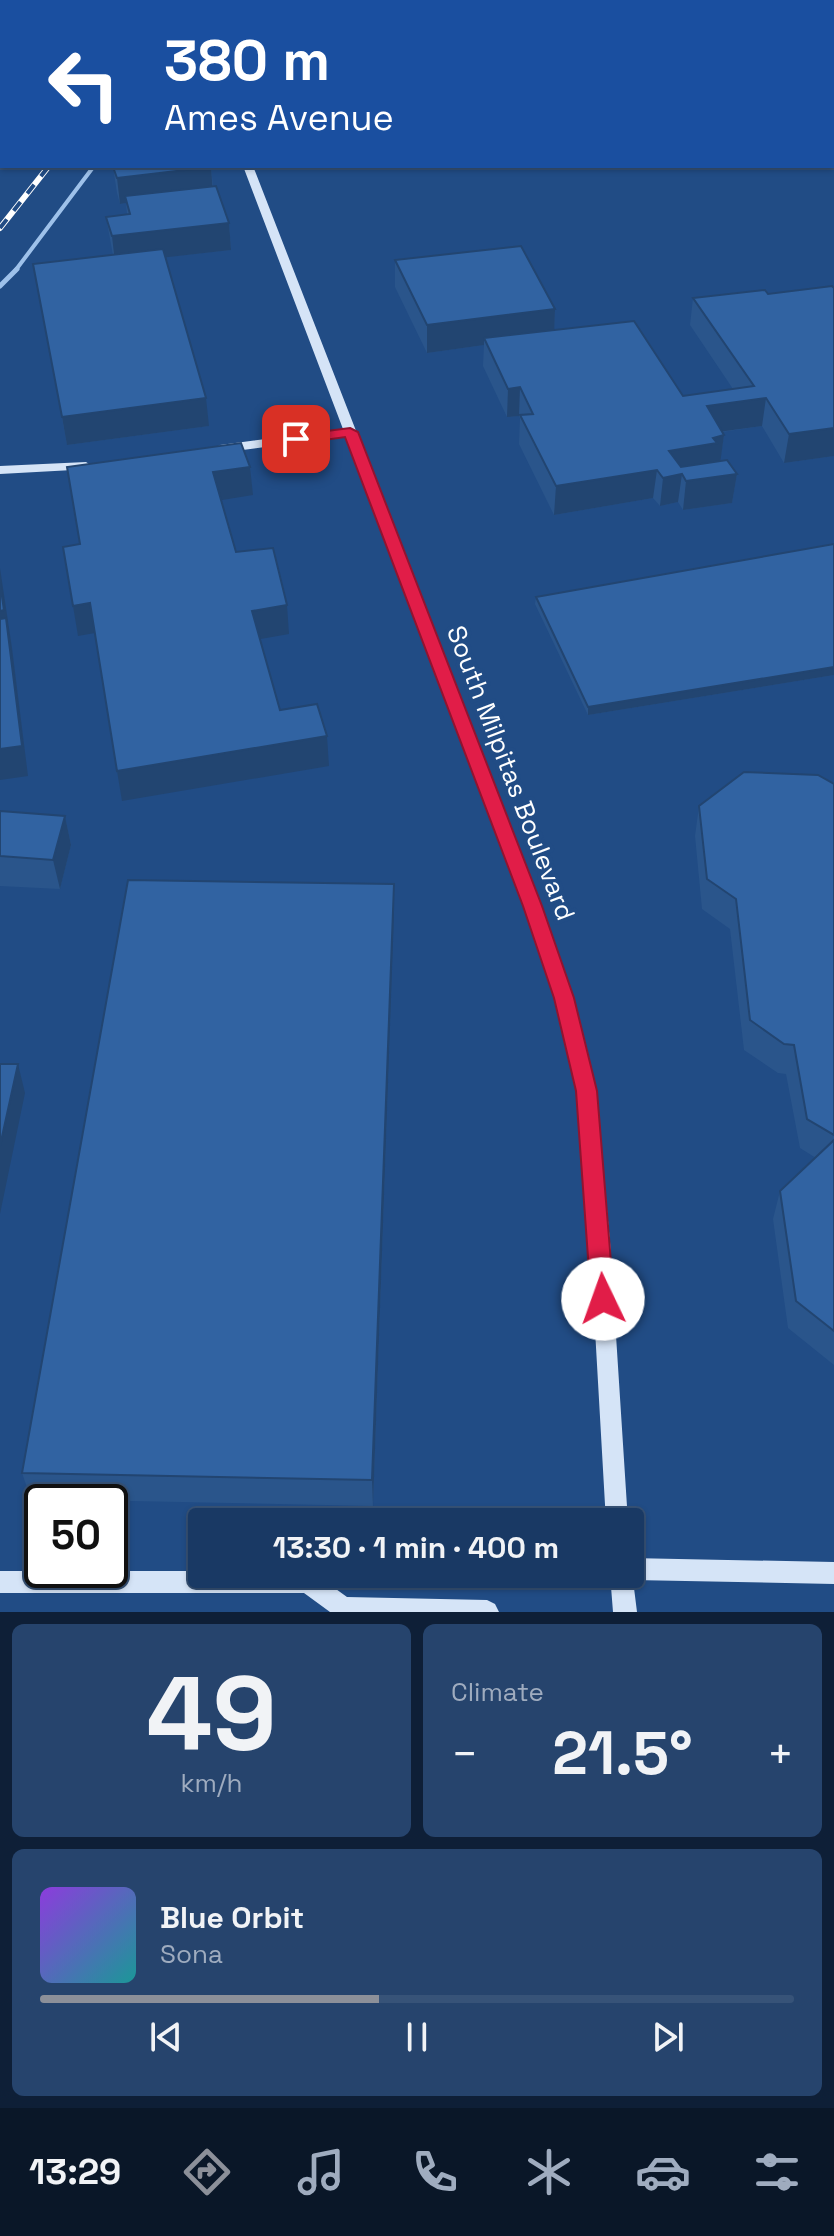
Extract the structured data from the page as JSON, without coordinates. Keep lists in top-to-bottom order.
{
  "streets": {
    "main road": ["South Milpitas Boulevard"]
  },
  "page": {
    "turn": ["380 m", "Ames Avenue"],
    "limit": "50",
    "trip": "13:30 · 1 min · 400 m",
    "tile": [
      ["49", "km/h"],
      "Climate"
    ],
    "heat": ["−", "21.5°", "+"],
    "song": ["Blue Orbit", "Sona"],
    "tabs": "13:29"
  }
}
